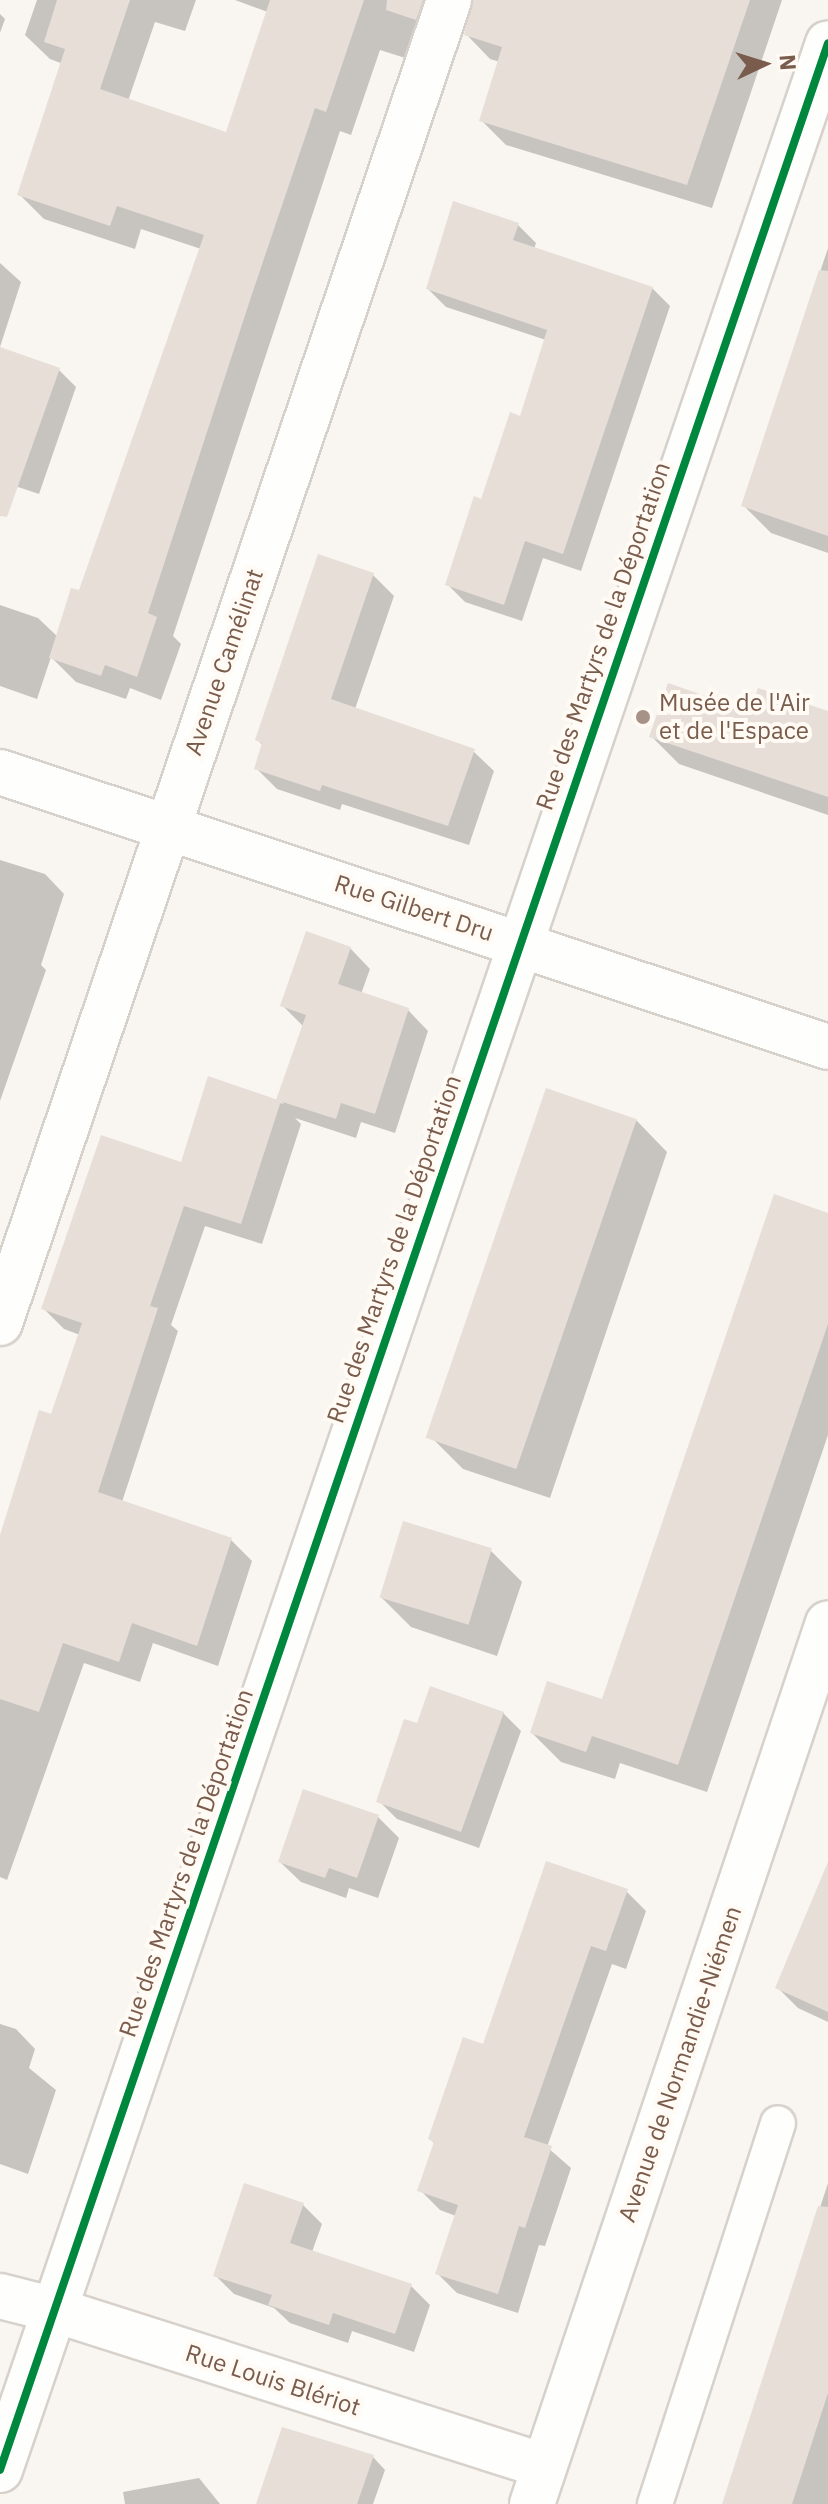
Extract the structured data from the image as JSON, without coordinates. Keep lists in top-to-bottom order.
{
  "streets": {
    "street": [
      "Rue des Martyrs de la Déportation",
      "Avenue Camélinat",
      "Rue Gilbert Dru",
      "Avenue de Normandie-Niémen",
      "Rue Louis Blériot"
    ]
  },
  "crossings": [
    ["Rue des Martyrs de la Déportation", "Rue Gilbert Dru"],
    ["Rue des Martyrs de la Déportation", "Rue Louis Blériot"],
    ["Avenue Camélinat", "Rue Gilbert Dru"],
    ["Avenue de Normandie-Niémen", "Rue Louis Blériot"]
  ],
  "places": ["Musée de l'Air et de l'Espace"],
  "north": "right"
}
